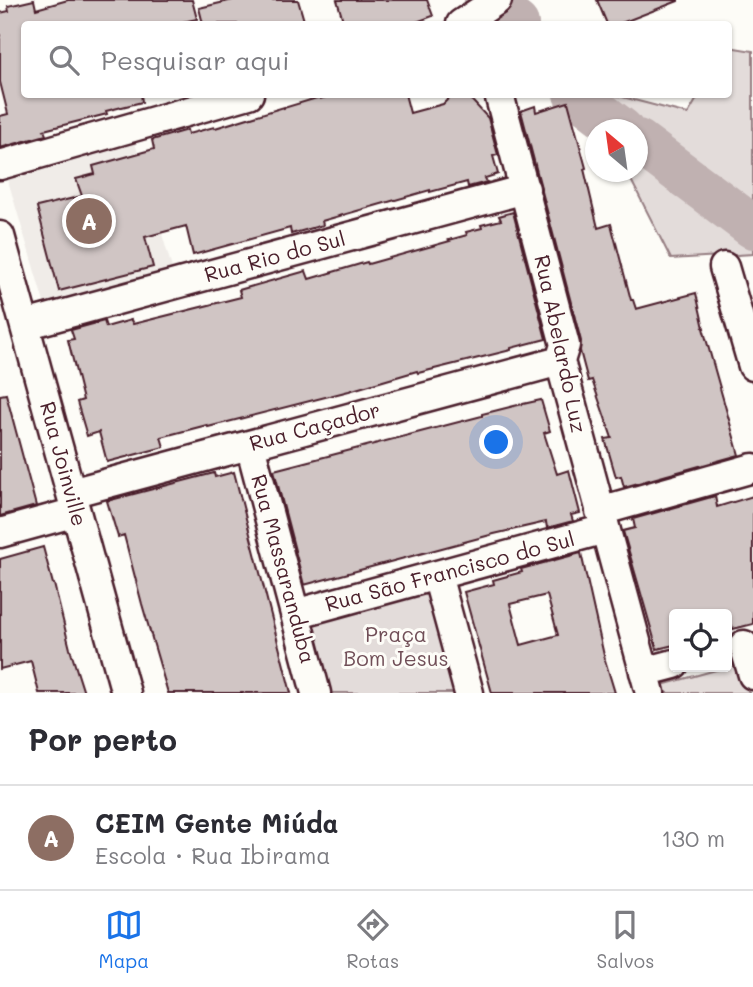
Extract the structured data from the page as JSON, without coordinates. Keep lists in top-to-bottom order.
{
  "streets": {
    "street": [
      "Rua Rio do Sul",
      "Rua Abelardo Luz",
      "Rua Caçador",
      "Rua Joinville",
      "Rua Massaranduba",
      "Rua São Francisco do Sul"
    ]
  },
  "crossings": [
    ["Rua Rio do Sul", "Rua Abelardo Luz"],
    ["Rua Rio do Sul", "Rua Joinville"],
    ["Rua Abelardo Luz", "Rua Caçador"],
    ["Rua Abelardo Luz", "Rua São Francisco do Sul"],
    ["Rua Caçador", "Rua Joinville"],
    ["Rua Caçador", "Rua Massaranduba"],
    ["Rua Massaranduba", "Rua São Francisco do Sul"]
  ],
  "parks": ["Praça Bom Jesus"],
  "north": "top left",
  "page": {
    "search": "Pesquisar aqui",
    "pins": "A",
    "heading": "Por perto",
    "list": [
      {
        "mark": "A",
        "name": "CEIM Gente Miúda",
        "note": "Escola · Rua Ibirama",
        "value": "130 m"
      }
    ],
    "nav": ["Mapa", "Rotas", "Salvos"]
  }
}
